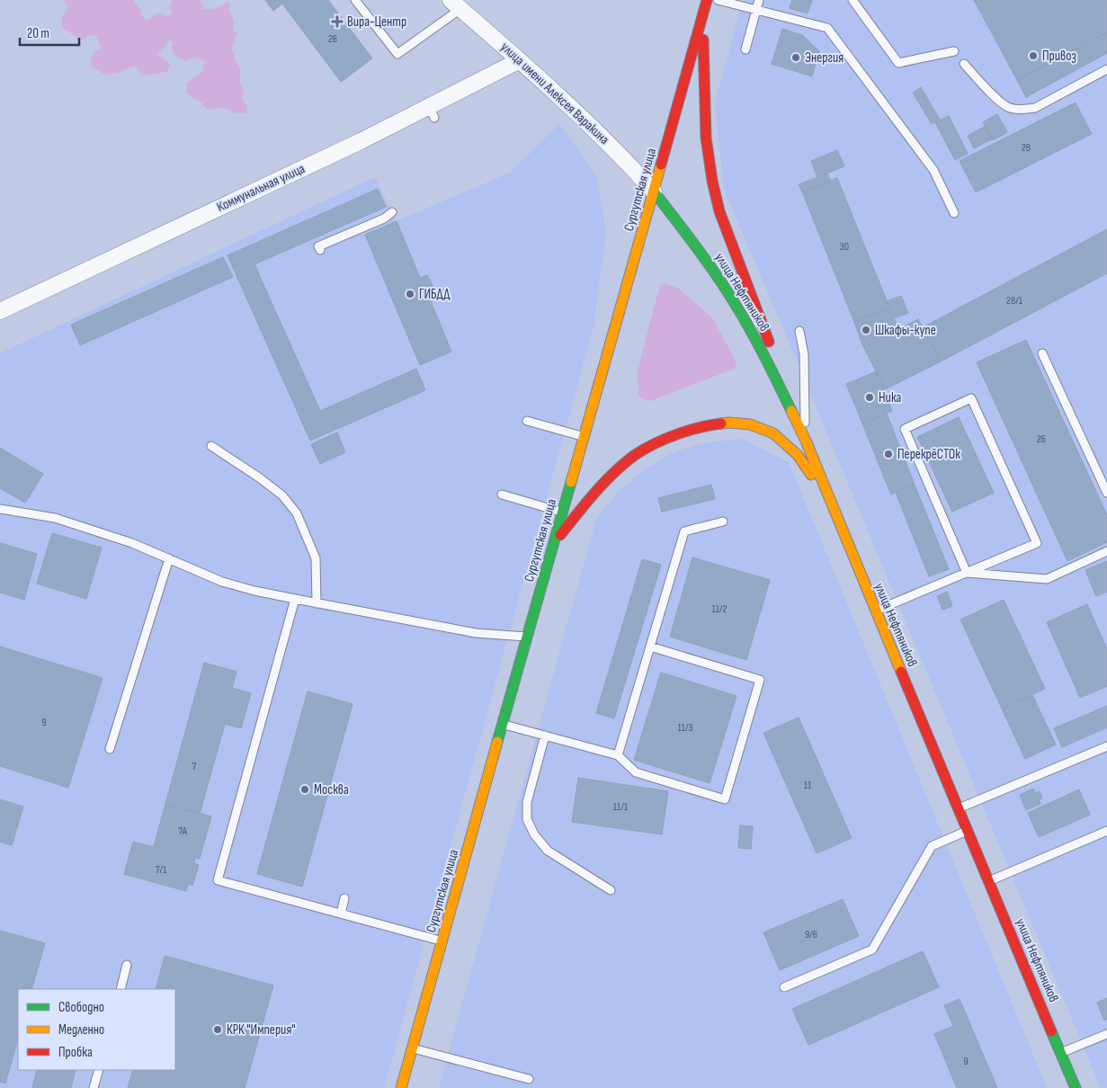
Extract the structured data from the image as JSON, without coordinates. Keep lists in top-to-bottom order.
{
  "streets": {
    "main road": ["Сургутская улица", "улица Нефтяников"],
    "street": ["улица имени Алексея Варакина", "Коммунальная улица"]
  },
  "crossings": [
    ["улица имени Алексея Варакина", "Коммунальная улица"],
    ["улица имени Алексея Варакина", "Сургутская улица"],
    ["улица имени Алексея Варакина", "улица Нефтяников"],
    ["Сургутская улица", "улица Нефтяников"]
  ],
  "places": {
    "health": ["Вира-Центр"],
    "other": [
      "Привоз",
      "Энергия",
      "ГИБДД",
      "Шкафы-купе",
      "Ника",
      "ПерекрёСТОк",
      "Москва",
      "КРК \"Империя\""
    ]
  },
  "house_numbers": [
    "26",
    "28",
    "30",
    "28/1",
    "26",
    "11/2",
    "9",
    "11/3",
    "7",
    "11",
    "11/1",
    "7А",
    "7/1",
    "9/6",
    "9"
  ],
  "legend": ["Свободно", "Медленно", "Пробка"],
  "scale_bar": "20 m"
}
